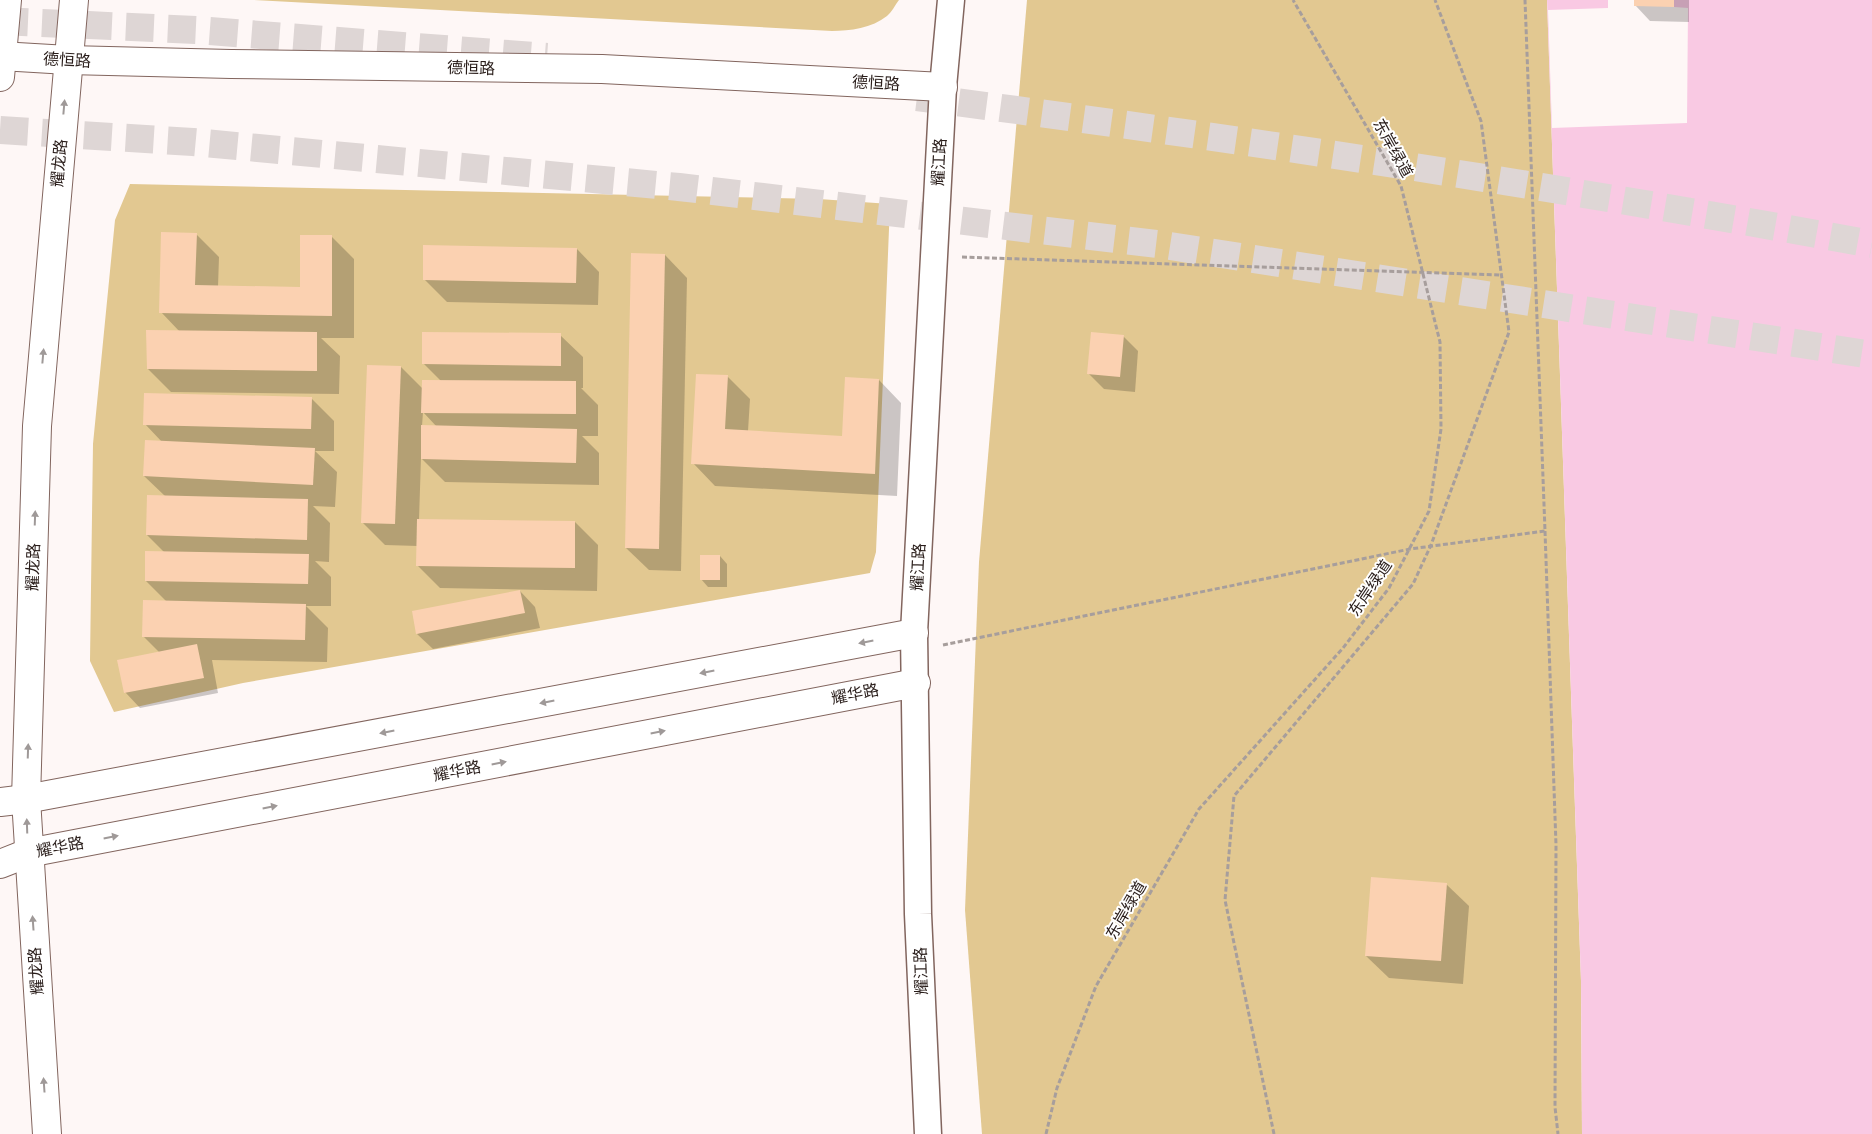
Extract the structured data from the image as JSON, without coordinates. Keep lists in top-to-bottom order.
{
  "streets": {
    "main road": ["德恒路", "耀龙路", "耀华路"],
    "street": ["耀江路"],
    "path": ["东岸绿道"]
  },
  "crossings": [
    ["德恒路", "耀江路"],
    ["德恒路", "耀龙路"],
    ["耀江路", "耀华路"],
    ["耀龙路", "耀华路"]
  ],
  "one_way": ["耀龙路"]
}
